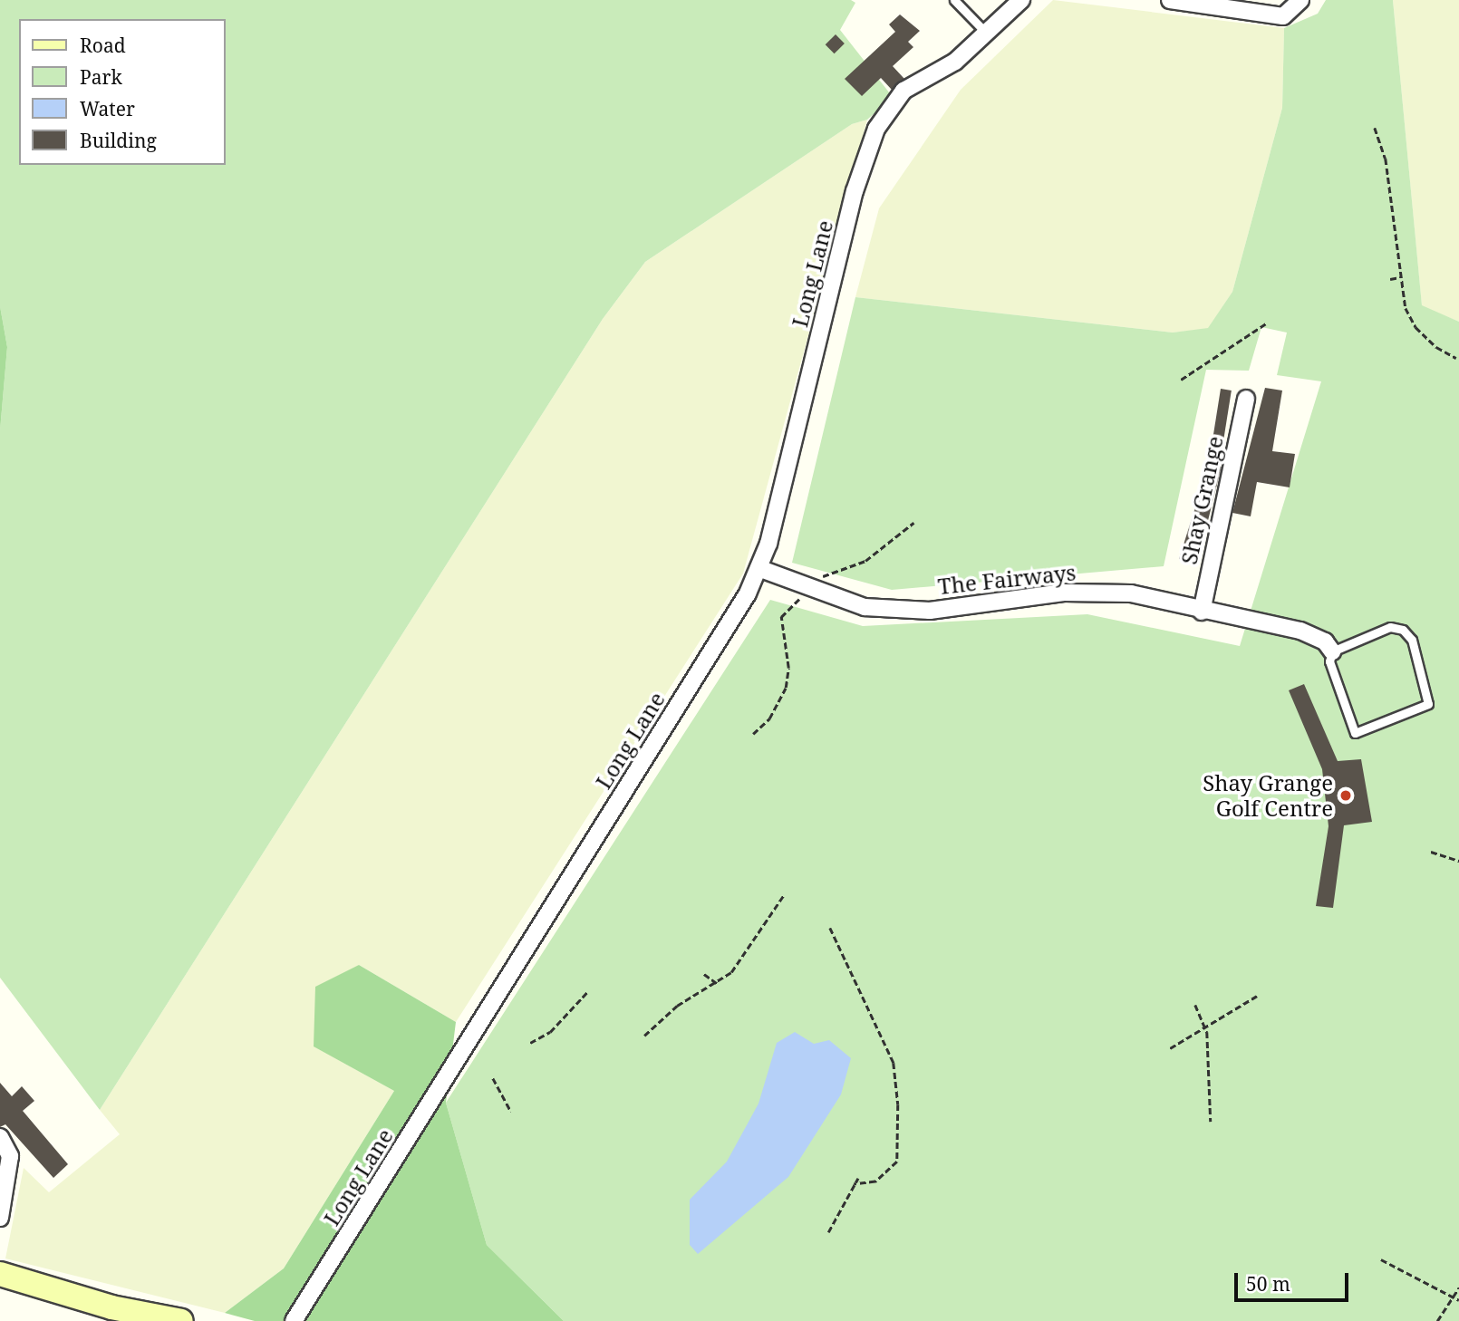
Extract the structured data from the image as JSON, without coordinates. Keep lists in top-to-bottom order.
{
  "streets": {
    "street": ["Long Lane", "Shay Grange", "The Fairways"]
  },
  "crossings": [
    ["Long Lane", "The Fairways"],
    ["Shay Grange", "The Fairways"]
  ],
  "places": ["Shay Grange Golf Centre"],
  "legend": [
    "Road",
    "Park",
    "Water",
    "Building"
  ],
  "scale_bar": "50 m"
}
